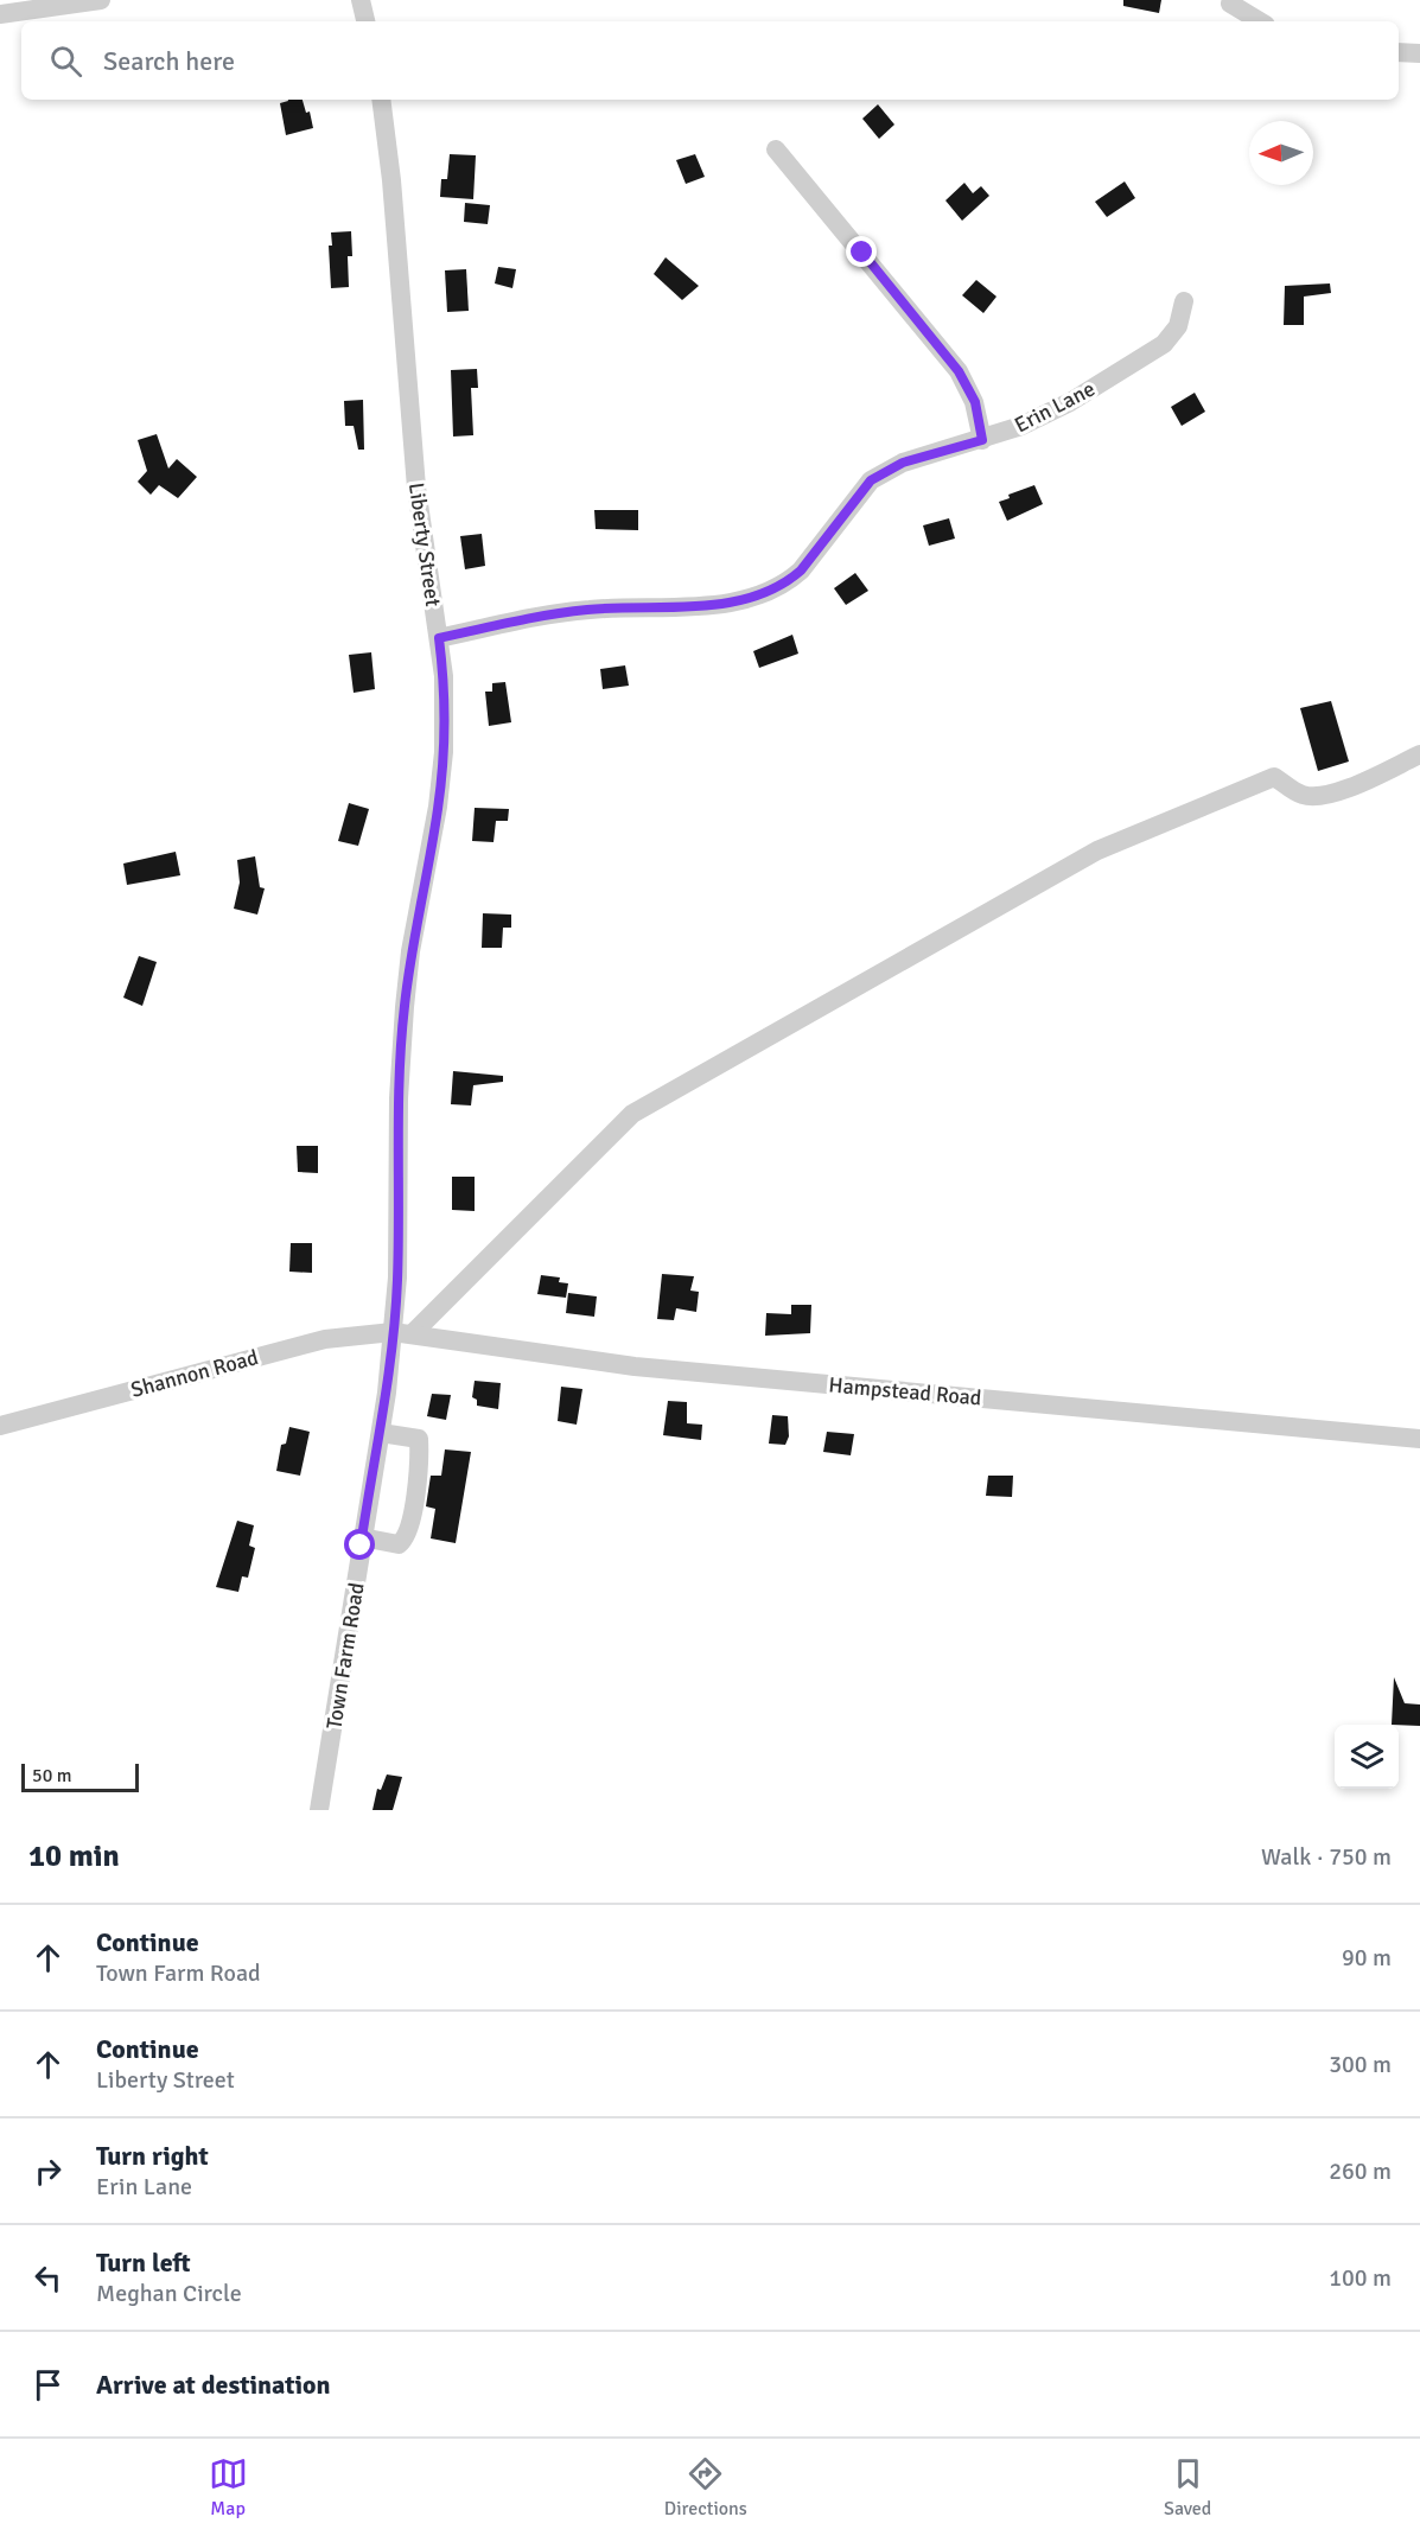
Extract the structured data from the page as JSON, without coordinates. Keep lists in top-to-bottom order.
{
  "streets": {
    "street": [
      "Erin Lane",
      "Liberty Street",
      "Shannon Road",
      "Hampstead Road",
      "Town Farm Road"
    ]
  },
  "crossings": [
    ["Erin Lane", "Liberty Street"],
    ["Liberty Street", "Shannon Road"],
    ["Liberty Street", "Hampstead Road"],
    ["Liberty Street", "Town Farm Road"],
    ["Shannon Road", "Hampstead Road"],
    ["Shannon Road", "Town Farm Road"],
    ["Hampstead Road", "Town Farm Road"]
  ],
  "scale_bar": "50 m",
  "north": "left",
  "page": {
    "search": "Search here",
    "scale": "50 m",
    "heading": ["10 min", "Walk · 750 m"],
    "list": [
      ["Continue", "Town Farm Road", "90 m"],
      ["Continue", "Liberty Street", "300 m"],
      ["Turn right", "Erin Lane", "260 m"],
      ["Turn left", "Meghan Circle", "100 m"],
      "Arrive at destination"
    ],
    "nav": ["Map", "Directions", "Saved"]
  }
}
